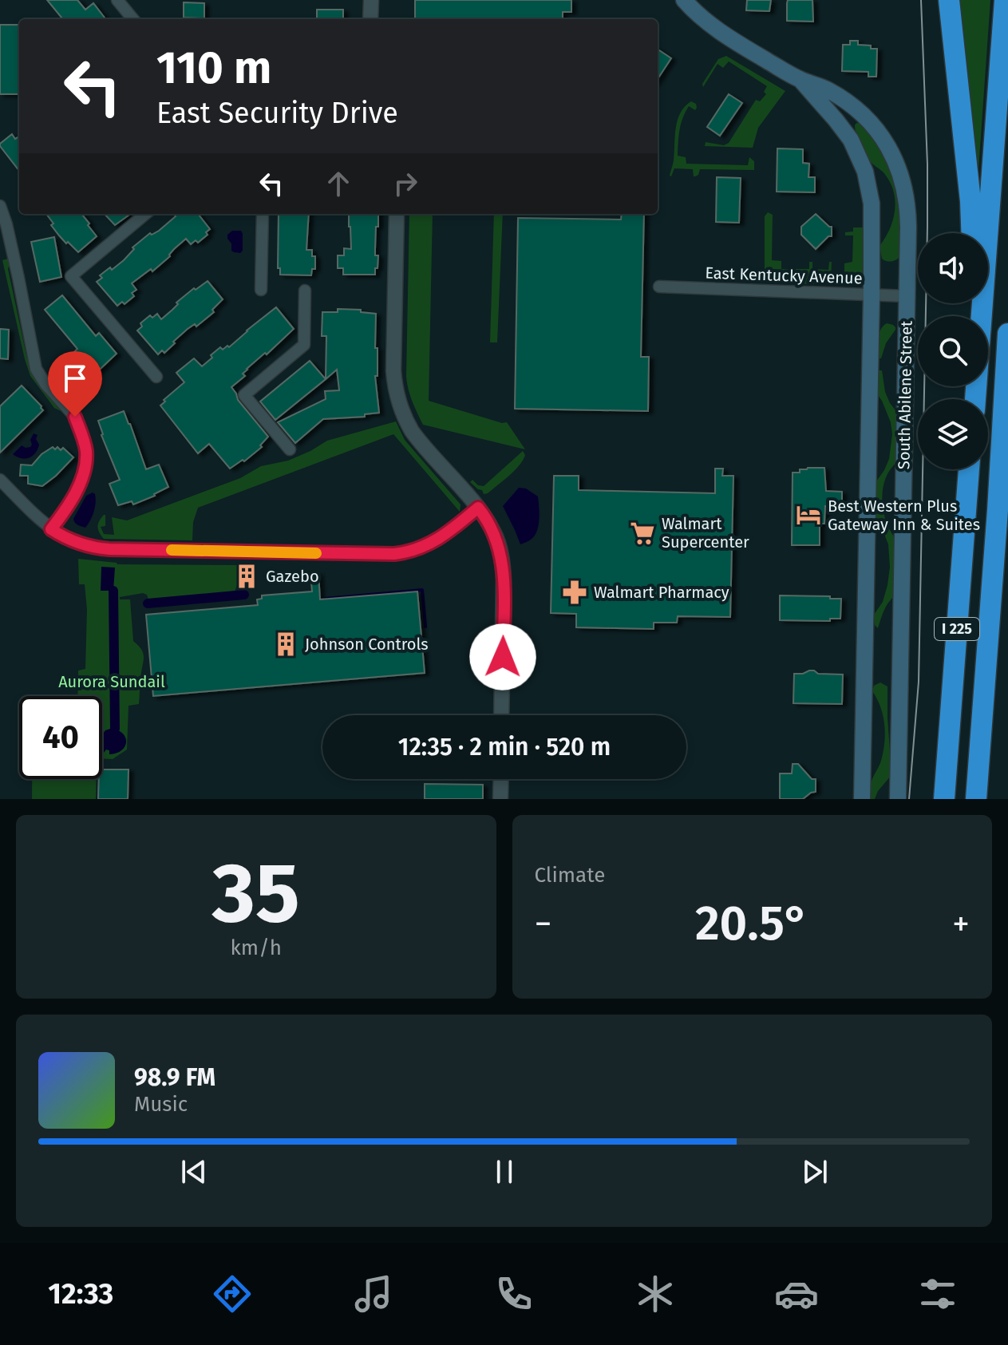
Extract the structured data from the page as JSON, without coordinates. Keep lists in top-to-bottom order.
{
  "streets": {
    "highway": ["I 225"],
    "main road": ["South Abilene Street"],
    "street": ["East Kentucky Avenue"]
  },
  "crossings": [
    ["East Kentucky Avenue", "South Abilene Street"]
  ],
  "parks": ["Aurora Sundail"],
  "places": {
    "hotel": ["Best Western Plus Gateway Inn & Suites"],
    "supermarket": ["Walmart Supercenter"],
    "building": ["Gazebo", "Johnson Controls"],
    "pharmacy": ["Walmart Pharmacy"]
  },
  "page": {
    "turn": ["110 m", "East Security Drive"],
    "limit": "40",
    "trip": "12:35 · 2 min · 520 m",
    "tile": [
      ["35", "km/h"],
      "Climate"
    ],
    "heat": ["−", "20.5°", "+"],
    "song": ["98.9 FM", "Music"],
    "tabs": "12:33"
  }
}
